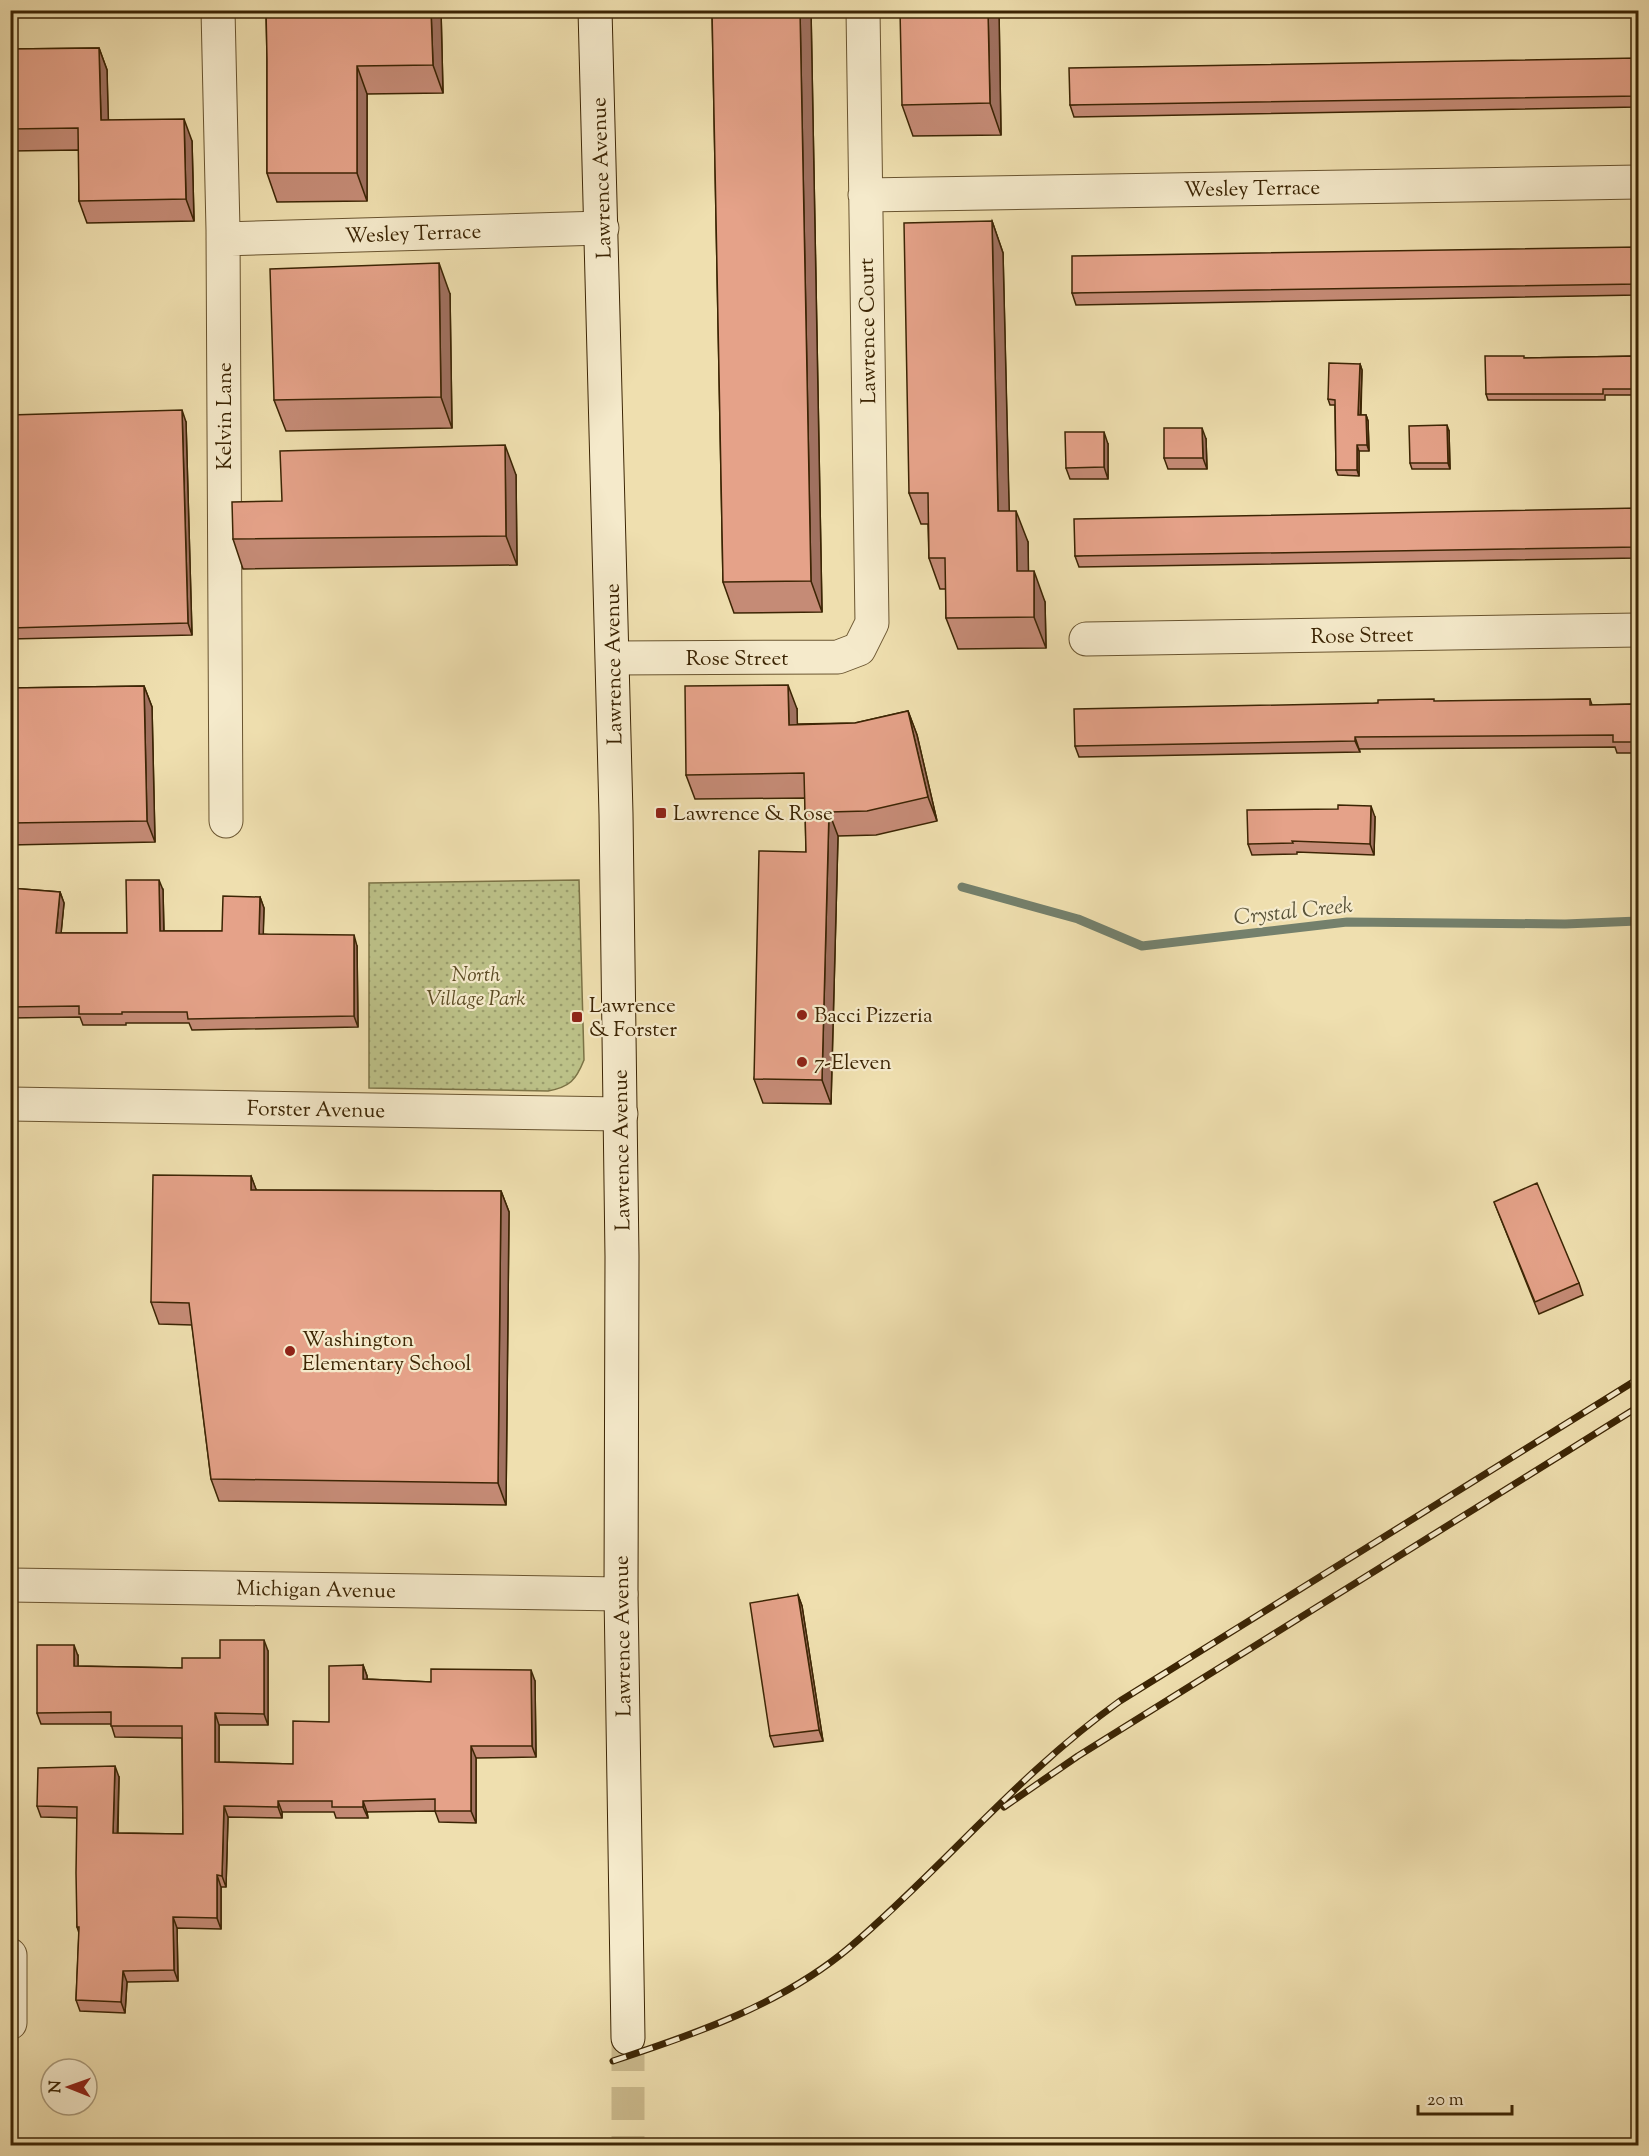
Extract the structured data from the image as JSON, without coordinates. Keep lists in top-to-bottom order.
{
  "streets": {
    "street": [
      "Lawrence Avenue",
      "Wesley Terrace",
      "Lawrence Court",
      "Kelvin Lane",
      "Rose Street",
      "Forster Avenue",
      "Michigan Avenue"
    ]
  },
  "crossings": [
    ["Lawrence Avenue", "Wesley Terrace"],
    ["Lawrence Avenue", "Rose Street"],
    ["Lawrence Avenue", "Forster Avenue"],
    ["Lawrence Avenue", "Michigan Avenue"],
    ["Wesley Terrace", "Lawrence Court"],
    ["Wesley Terrace", "Kelvin Lane"],
    ["Lawrence Court", "Rose Street"]
  ],
  "water": ["Crystal Creek"],
  "parks": ["North Village Park"],
  "places": {
    "transit": ["Lawrence & Rose", "Lawrence & Forster"],
    "other": ["Bacci Pizzeria", "7-Eleven", "Washington Elementary School"]
  },
  "scale_bar": "20 m",
  "north": "left"
}
